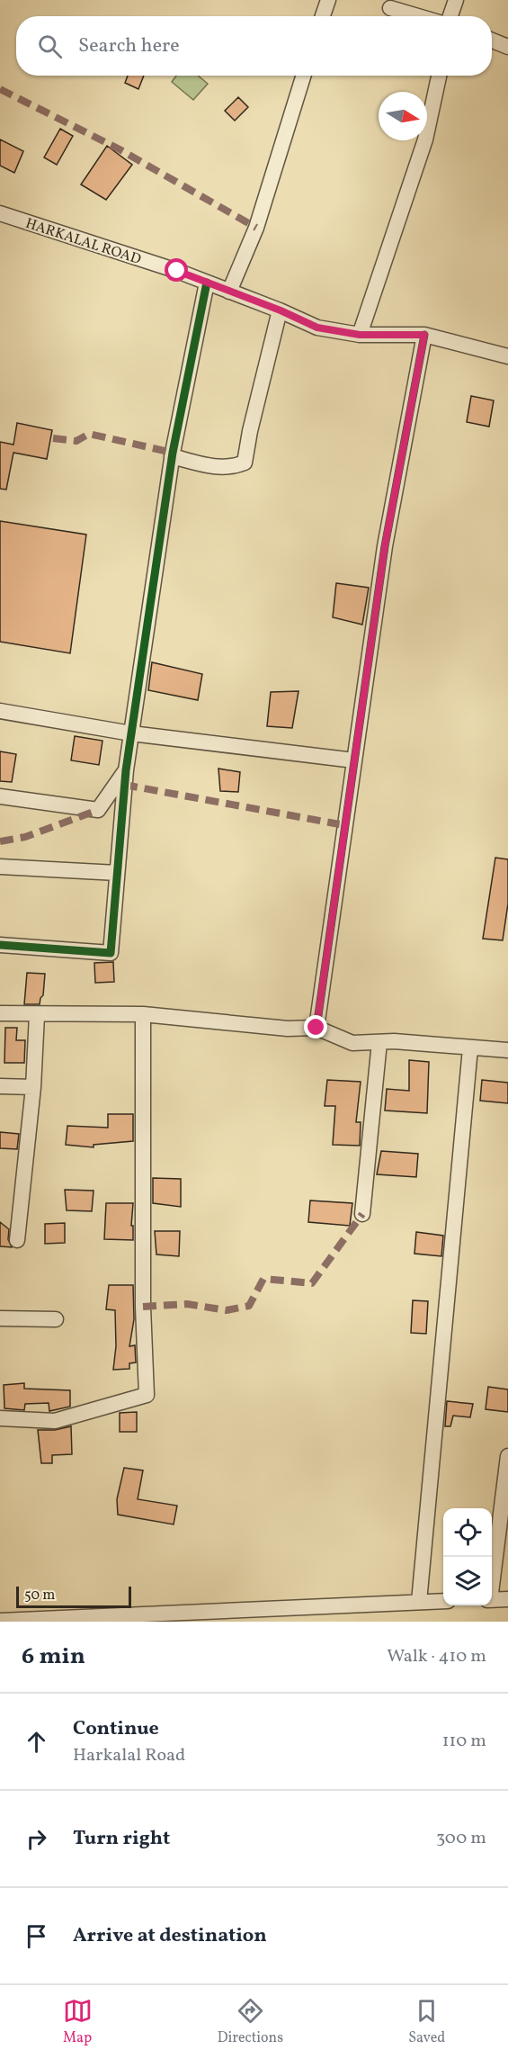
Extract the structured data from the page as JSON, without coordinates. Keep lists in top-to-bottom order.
{
  "streets": {
    "street": ["HARKALAL ROAD"]
  },
  "scale_bar": "50 m",
  "north": "right",
  "page": {
    "search": "Search here",
    "scale": "50 m",
    "heading": ["6 min", "Walk · 410 m"],
    "list": [
      ["Continue", "Harkalal Road", "110 m"],
      ["Turn right", "300 m"],
      "Arrive at destination"
    ],
    "nav": ["Map", "Directions", "Saved"]
  }
}
